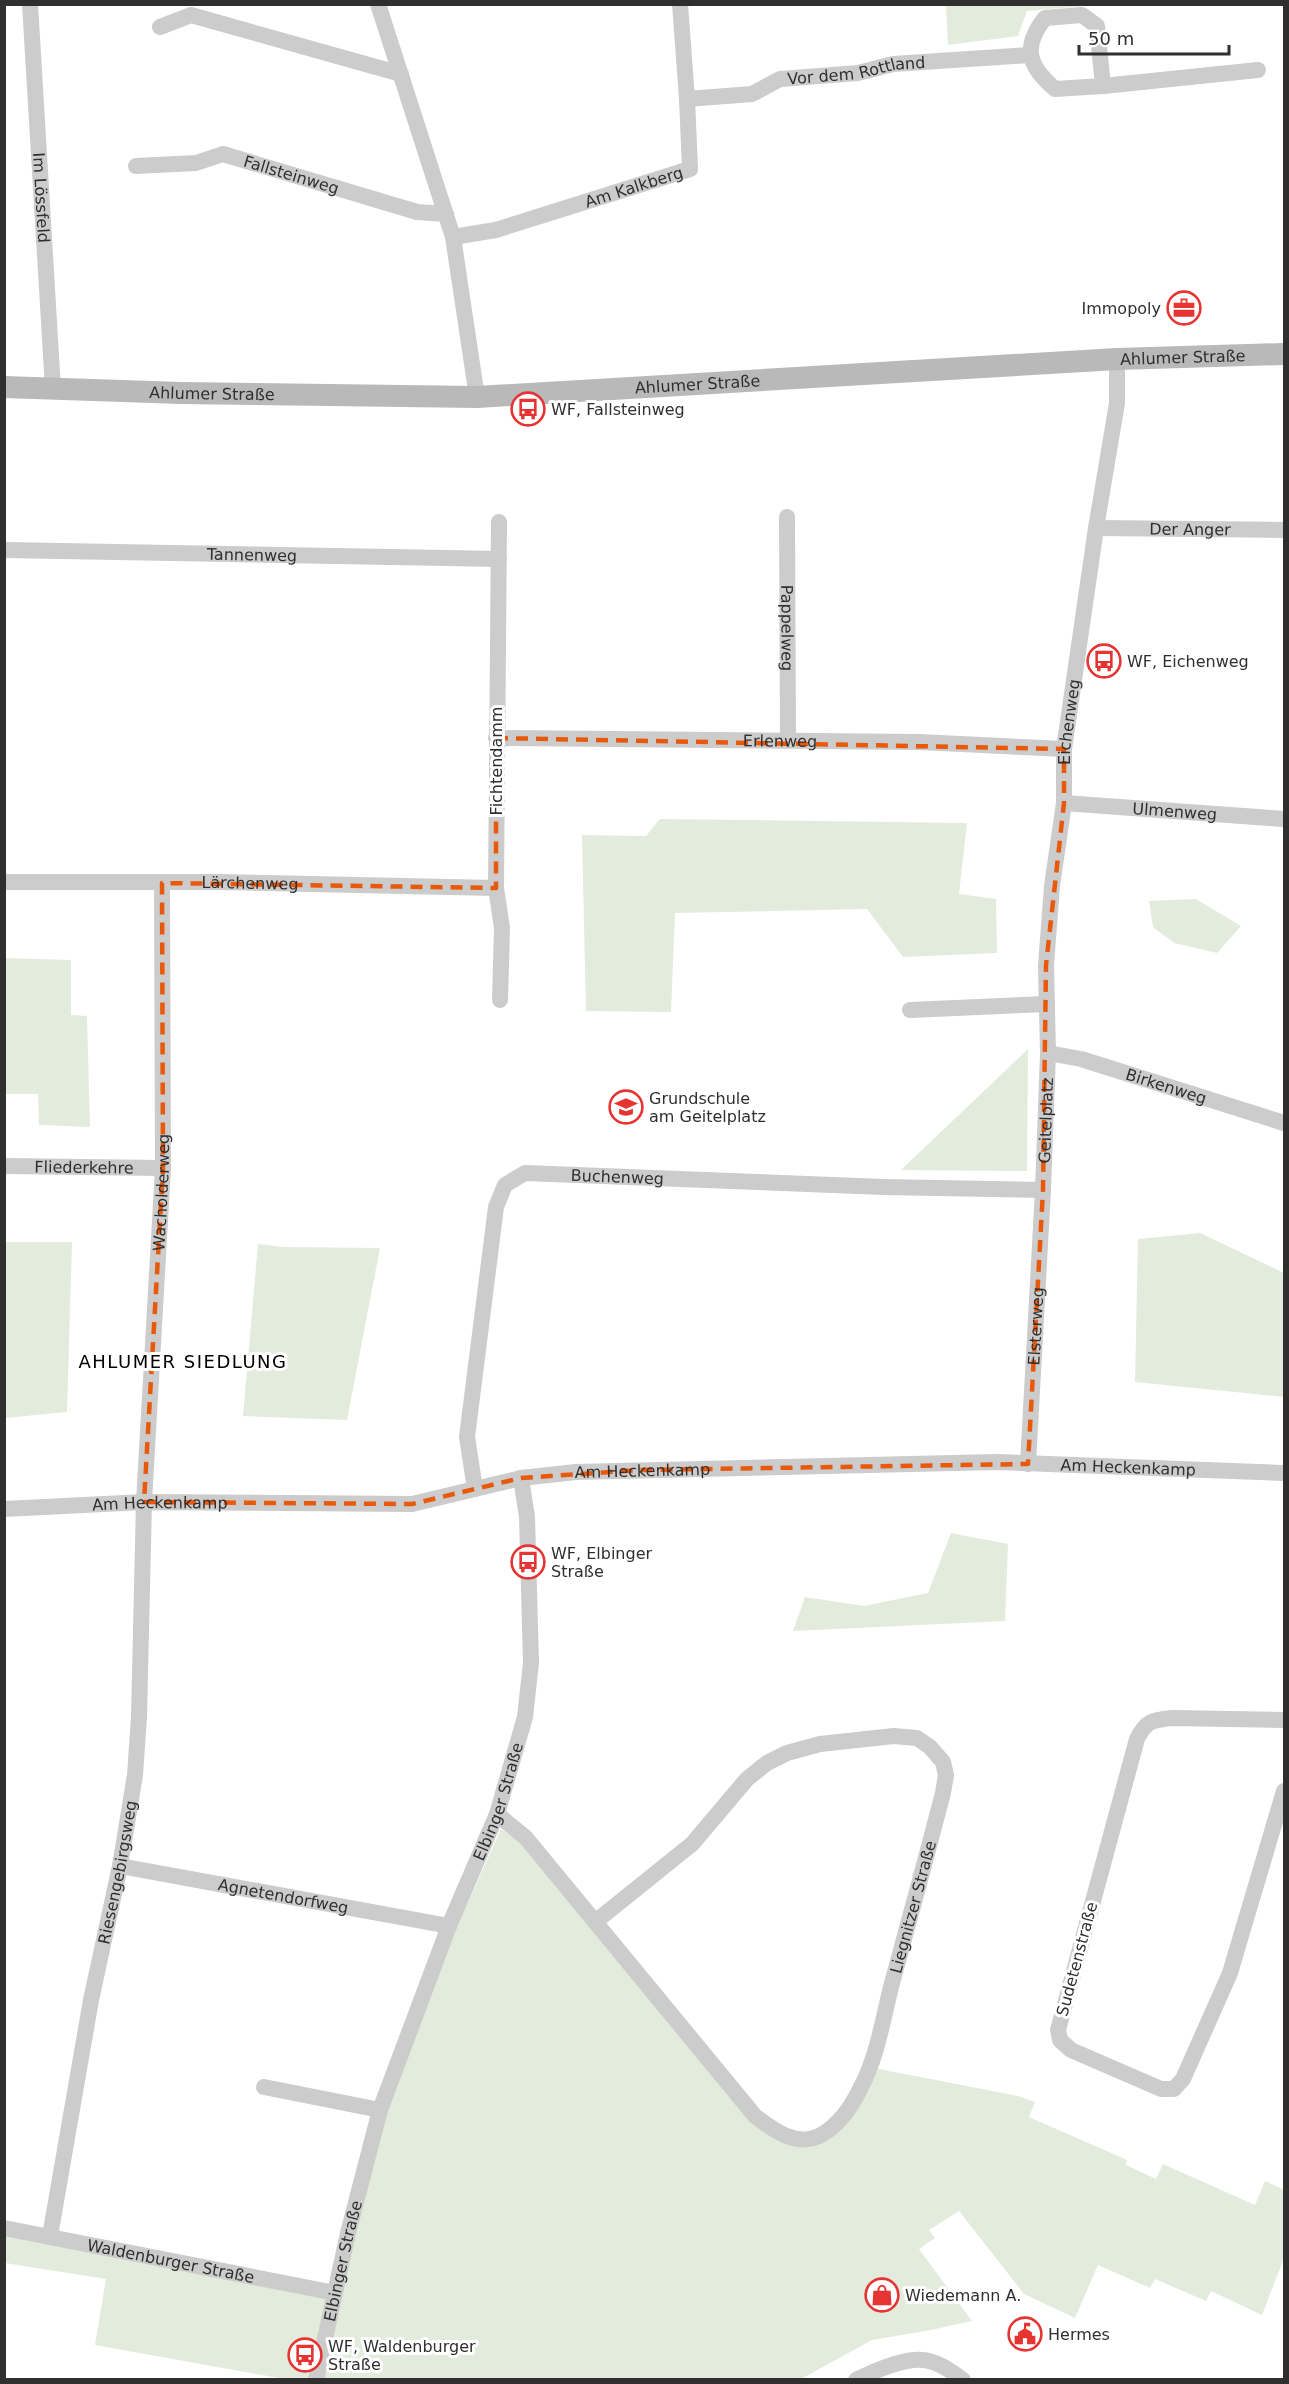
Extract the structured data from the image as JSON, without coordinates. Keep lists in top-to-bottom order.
{
  "streets": {
    "main road": ["Ahlumer Straße"],
    "street": [
      "Vor dem Rottland",
      "Fallsteinweg",
      "Am Kalkberg",
      "Im Lössfeld",
      "Der Anger",
      "Tannenweg",
      "Pappelweg",
      "Eichenweg",
      "Erlenweg",
      "Fichtendamm",
      "Ulmenweg",
      "Lärchenweg",
      "Birkenweg",
      "Geitelplatz",
      "Fliederkehre",
      "Buchenweg",
      "Wacholderweg",
      "Elsterweg",
      "Am Heckenkamp",
      "Elbinger Straße",
      "Riesengebirgsweg",
      "Agnetendorfweg",
      "Liegnitzer Straße",
      "Sudetenstraße",
      "Waldenburger Straße"
    ]
  },
  "crossings": [
    ["Vor dem Rottland", "Am Kalkberg"],
    ["Im Lössfeld", "Ahlumer Straße"],
    ["Ahlumer Straße", "Eichenweg"],
    ["Der Anger", "Eichenweg"],
    ["Tannenweg", "Fichtendamm"],
    ["Pappelweg", "Erlenweg"],
    ["Eichenweg", "Erlenweg"],
    ["Eichenweg", "Ulmenweg"],
    ["Eichenweg", "Birkenweg"],
    ["Eichenweg", "Geitelplatz"],
    ["Erlenweg", "Fichtendamm"],
    ["Fichtendamm", "Lärchenweg"],
    ["Lärchenweg", "Wacholderweg"],
    ["Birkenweg", "Geitelplatz"],
    ["Geitelplatz", "Buchenweg"],
    ["Geitelplatz", "Elsterweg"],
    ["Fliederkehre", "Wacholderweg"],
    ["Buchenweg", "Elsterweg"],
    ["Buchenweg", "Am Heckenkamp"],
    ["Wacholderweg", "Am Heckenkamp"],
    ["Wacholderweg", "Riesengebirgsweg"],
    ["Elsterweg", "Am Heckenkamp"],
    ["Am Heckenkamp", "Elbinger Straße"],
    ["Am Heckenkamp", "Riesengebirgsweg"],
    ["Elbinger Straße", "Agnetendorfweg"],
    ["Elbinger Straße", "Liegnitzer Straße"],
    ["Elbinger Straße", "Waldenburger Straße"],
    ["Riesengebirgsweg", "Agnetendorfweg"],
    ["Riesengebirgsweg", "Waldenburger Straße"]
  ],
  "districts": ["AHLUMER SIEDLUNG"],
  "places": {
    "office": ["Immopoly"],
    "bus stop": [
      "WF, Fallsteinweg",
      "WF, Eichenweg",
      "WF, Elbinger Straße",
      "WF, Waldenburger Straße"
    ],
    "school or university": ["Grundschule am Geitelplatz"],
    "shop": ["Wiedemann A."],
    "public building": ["Hermes"]
  },
  "scale_bar": "50 m"
}
